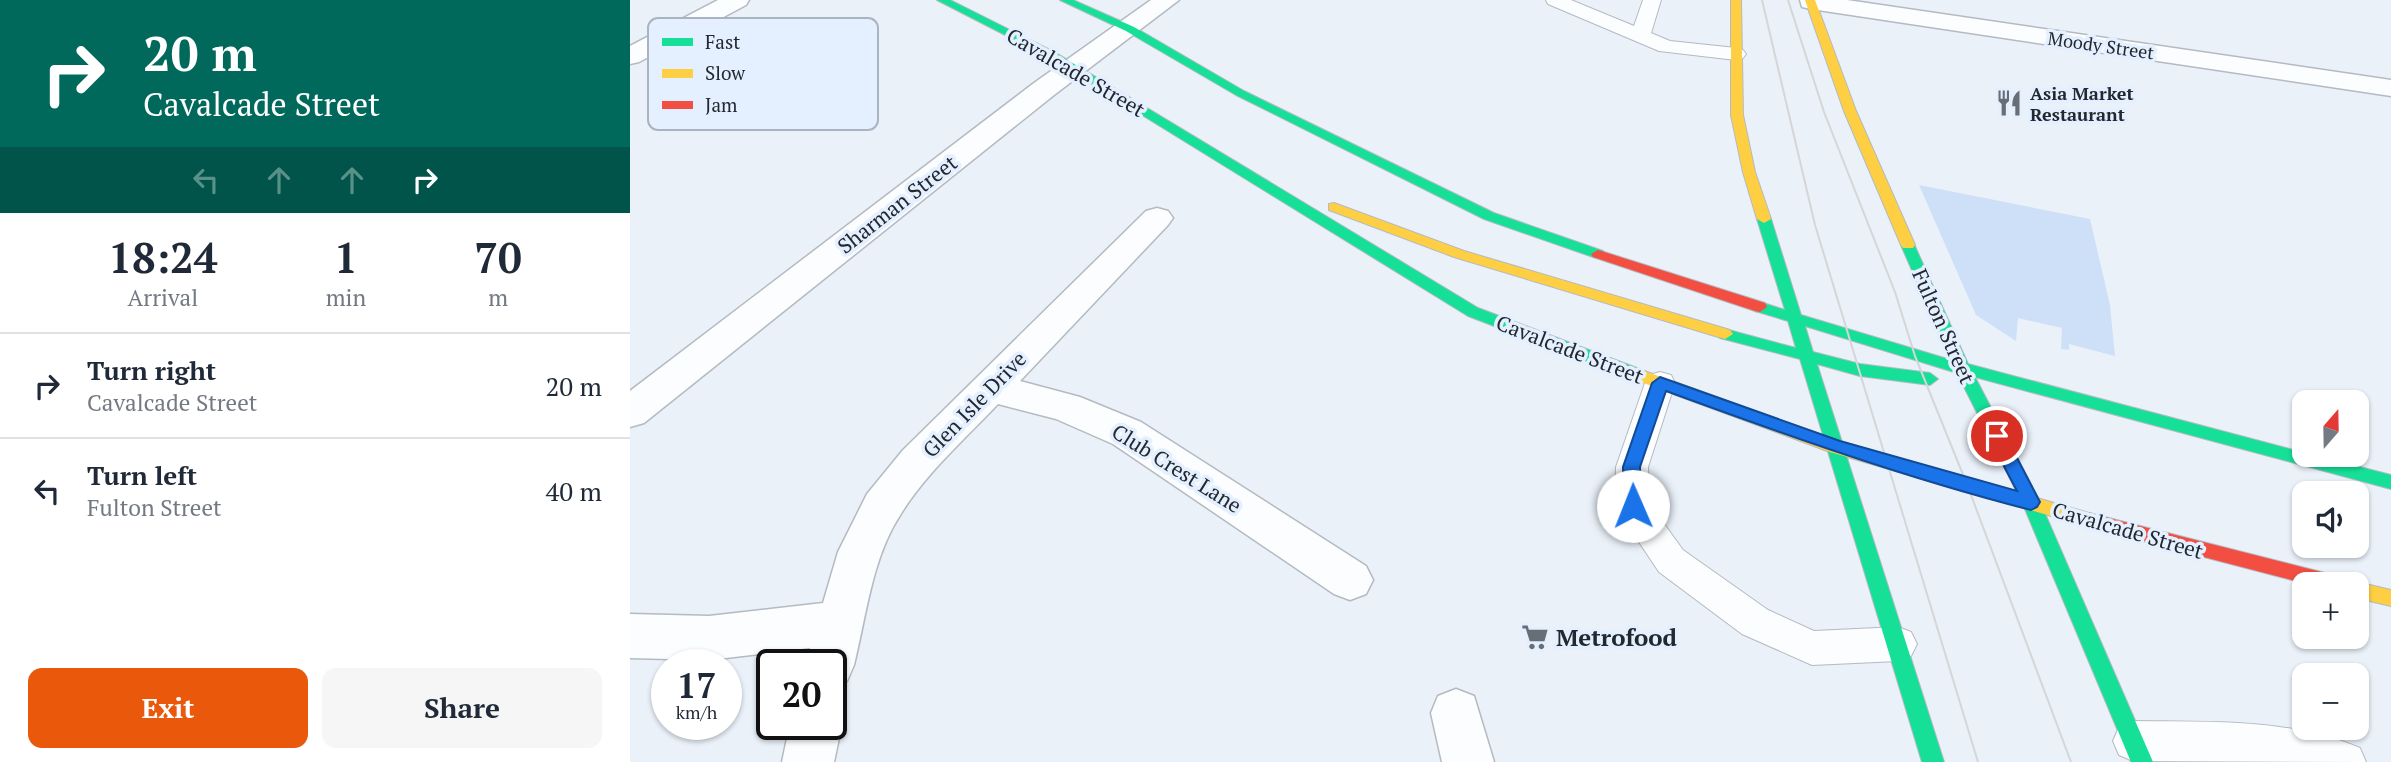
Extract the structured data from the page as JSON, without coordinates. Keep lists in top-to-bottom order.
{
  "streets": {
    "main road": ["Cavalcade Street", "Fulton Street"],
    "street": [
      "Moody Street",
      "Sharman Street",
      "Glen Isle Drive",
      "Club Crest Lane"
    ]
  },
  "crossings": [
    ["Moody Street", "Fulton Street"],
    ["Cavalcade Street", "Sharman Street"],
    ["Cavalcade Street", "Fulton Street"],
    ["Glen Isle Drive", "Club Crest Lane"]
  ],
  "places": {
    "restaurant": ["Asia Market Restaurant"],
    "supermarket": ["Metrofood"]
  },
  "legend": ["Fast", "Slow", "Jam"],
  "north": "top",
  "page": {
    "turn": ["20 m", "Cavalcade Street"],
    "eta": [
      "18:24",
      "Arrival",
      "1",
      "min",
      "70",
      "m"
    ],
    "list": [
      {
        "name": "Turn right",
        "note": "Cavalcade Street",
        "value": "20 m"
      },
      {
        "name": "Turn left",
        "note": "Fulton Street",
        "value": "40 m"
      }
    ],
    "map_buttons": ["+", "−"],
    "speed": "17 km/h",
    "limit": "20",
    "buttons": ["Exit", "Share"]
  }
}
